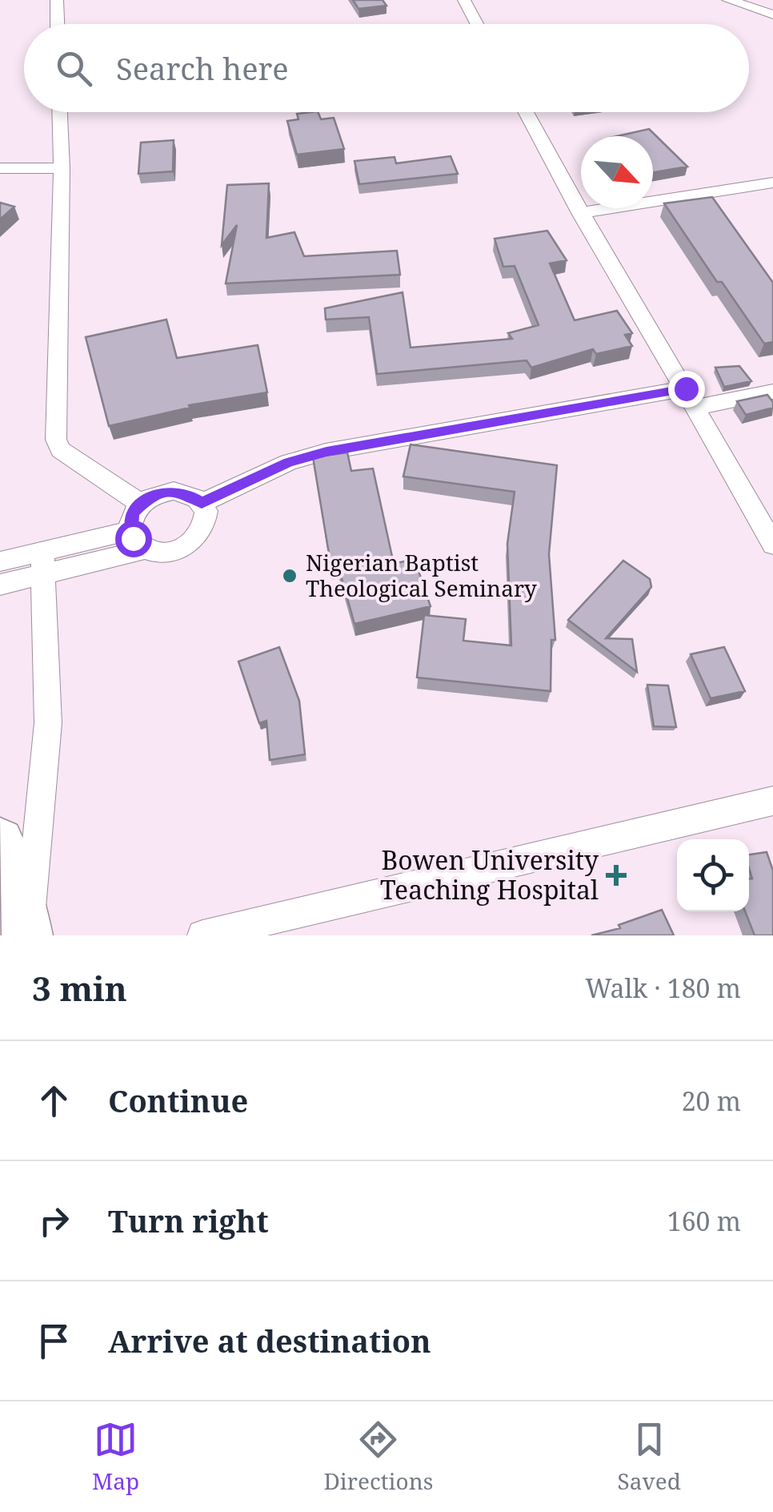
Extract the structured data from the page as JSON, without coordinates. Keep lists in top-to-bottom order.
{
  "places": {
    "other": ["Nigerian Baptist Theological Seminary"],
    "health": ["Bowen University Teaching Hospital"]
  },
  "north": "bottom right",
  "page": {
    "search": "Search here",
    "heading": ["3 min", "Walk · 180 m"],
    "list": [
      ["Continue", "20 m"],
      ["Turn right", "160 m"],
      "Arrive at destination"
    ],
    "nav": ["Map", "Directions", "Saved"]
  }
}
